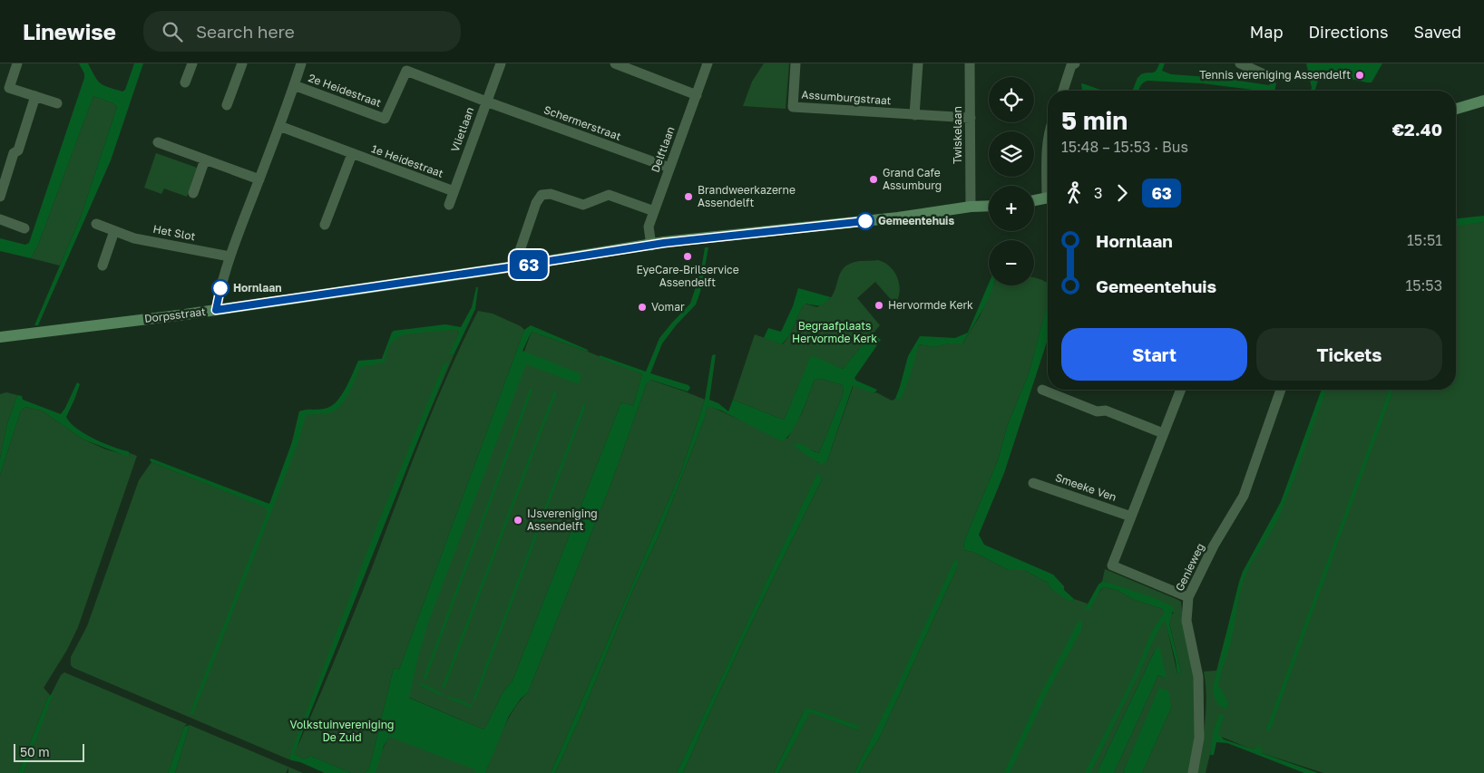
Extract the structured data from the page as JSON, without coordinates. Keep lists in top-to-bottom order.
{
  "streets": {
    "street": [
      "2e Heidestraat",
      "Assumburgstraat",
      "Schermerstraat",
      "Vlietlaan",
      "Twiskelaan",
      "Delftlaan",
      "1e Heidestraat",
      "Het Slot",
      "Dorpsstraat",
      "Smeeke Ven",
      "Genieweg"
    ]
  },
  "crossings": [
    ["2e Heidestraat", "Schermerstraat"],
    ["2e Heidestraat", "Vlietlaan"],
    ["Assumburgstraat", "Twiskelaan"],
    ["Schermerstraat", "Vlietlaan"],
    ["Schermerstraat", "Delftlaan"],
    ["Vlietlaan", "1e Heidestraat"],
    ["Twiskelaan", "Dorpsstraat"],
    ["Delftlaan", "Dorpsstraat"]
  ],
  "parks": ["Begraafplaats Hervormde Kerk", "Volkstuinvereniging De Zuid"],
  "places": [
    "Tennis vereniging Assendelft",
    "Grand Cafe Assumburg",
    "Brandweerkazerne Assendelft",
    "Gemeentehuis",
    "EyeCare-Brilservice Assendelft",
    "Hornlaan",
    "Hervormde Kerk",
    "Vomar",
    "IJsvereniging Assendelft"
  ],
  "lines": ["bus line 63"],
  "scale_bar": "50 m",
  "page": {
    "header": "Linewise",
    "search": "Search here",
    "nav": ["Map", "Directions", "Saved"],
    "on_map": "63",
    "map_buttons": ["+", "−"],
    "heading": ["5 min", "15:48 – 15:53 · Bus", "€2.40"],
    "legs": ["3", "63"],
    "list": [
      {
        "name": "Hornlaan",
        "value": "15:51"
      },
      {
        "name": "Gemeentehuis",
        "value": "15:53"
      }
    ],
    "buttons": ["Start", "Tickets"],
    "scale": "50 m"
  }
}
